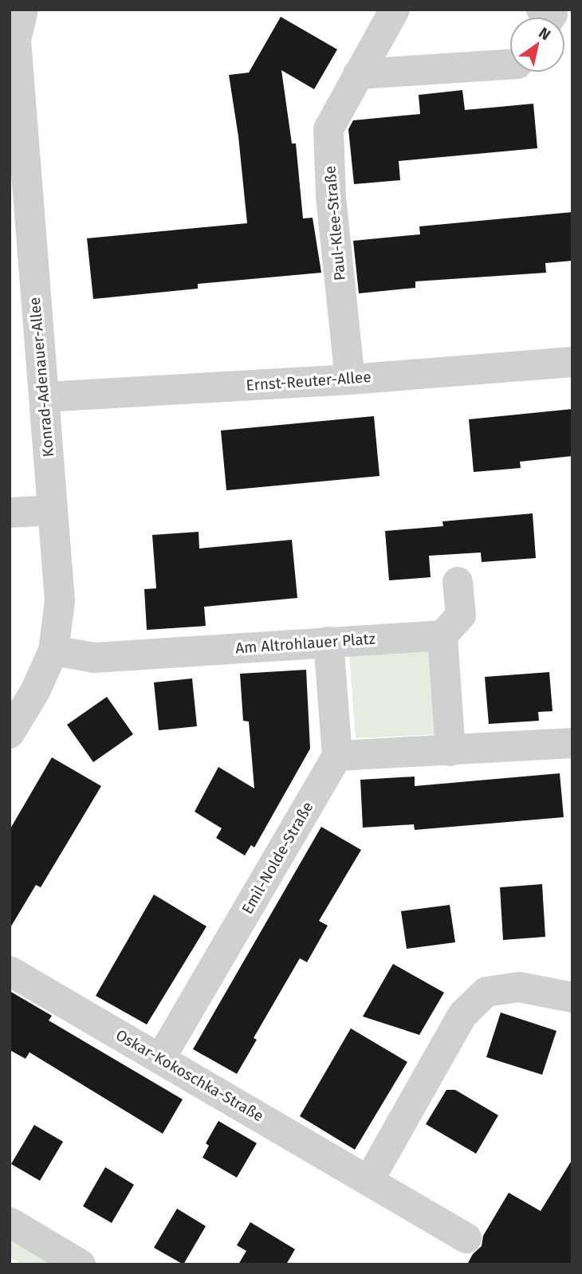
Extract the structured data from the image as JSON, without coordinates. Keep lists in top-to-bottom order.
{
  "streets": {
    "street": [
      "Paul-Klee-Straße",
      "Konrad-Adenauer-Allee",
      "Ernst-Reuter-Allee",
      "Am Altrohlauer Platz",
      "Emil-Nolde-Straße",
      "Oskar-Kokoschka-Straße"
    ]
  },
  "crossings": [
    ["Paul-Klee-Straße", "Ernst-Reuter-Allee"],
    ["Konrad-Adenauer-Allee", "Ernst-Reuter-Allee"],
    ["Konrad-Adenauer-Allee", "Am Altrohlauer Platz"],
    ["Emil-Nolde-Straße", "Oskar-Kokoschka-Straße"]
  ],
  "north": "top right"
}
